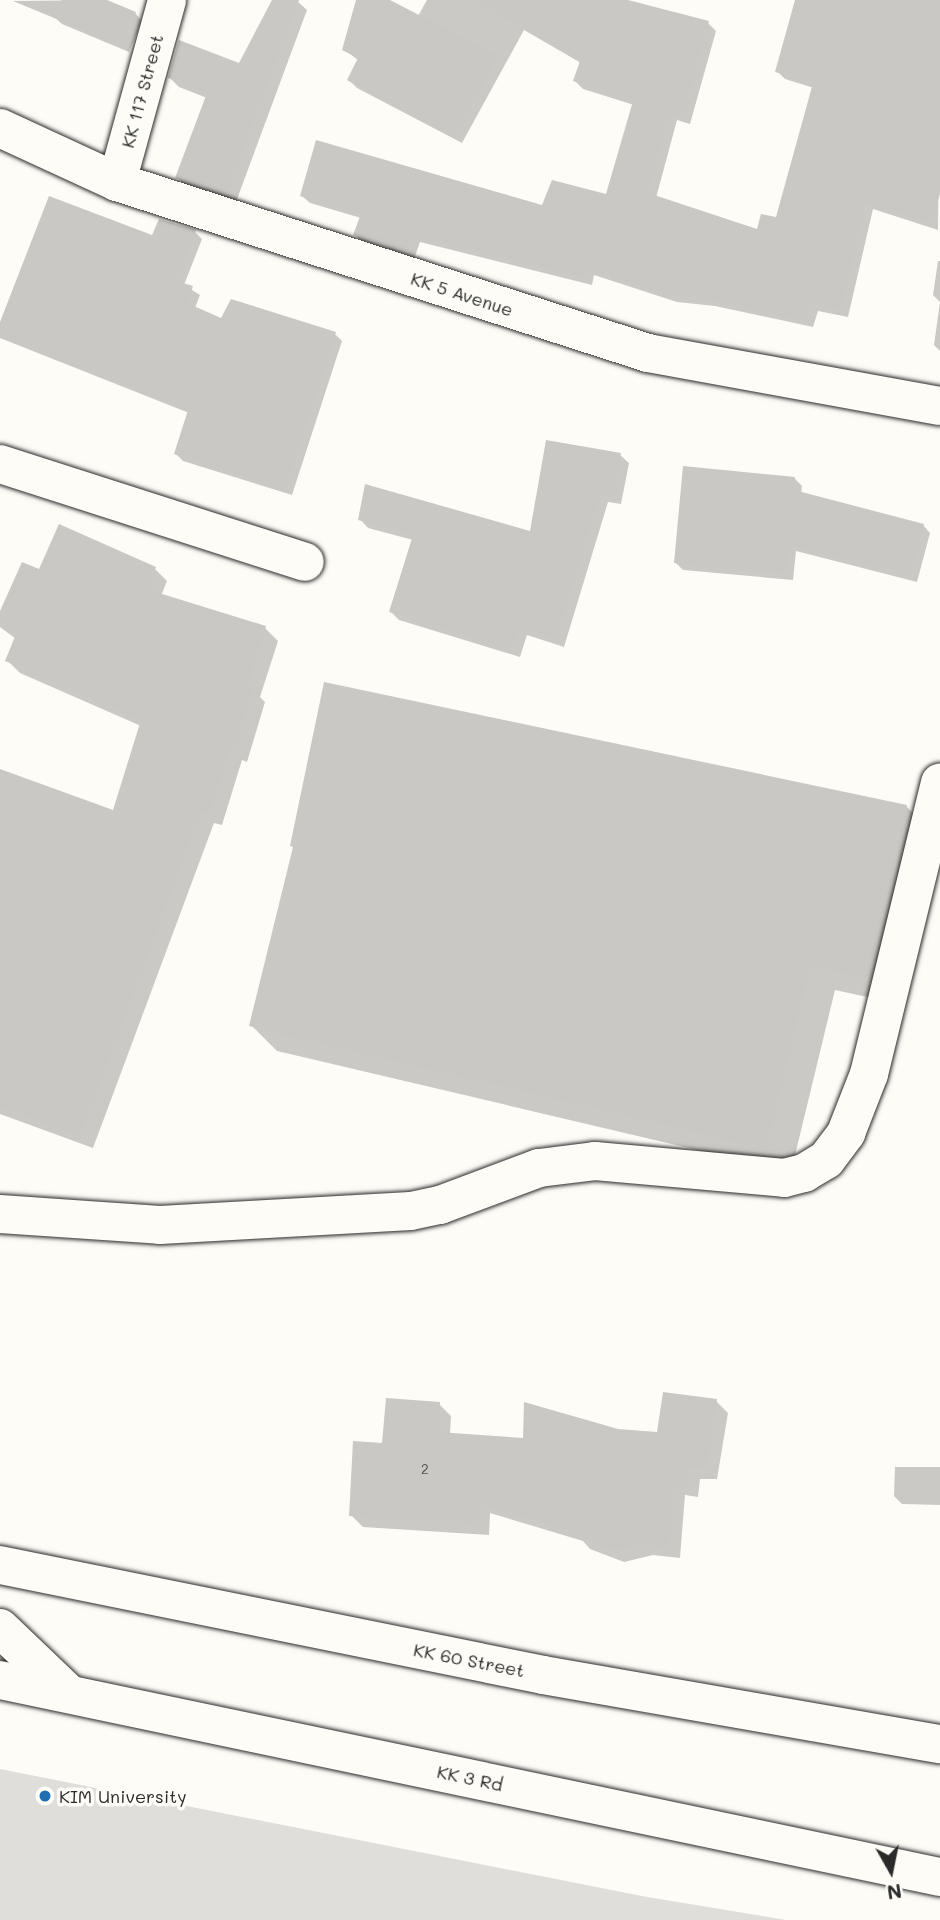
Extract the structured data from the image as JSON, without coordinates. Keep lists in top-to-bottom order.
{
  "streets": {
    "main road": [
      "KK 117 Street",
      "KK 5 Avenue",
      "KK 60 Street",
      "KK 3 Rd"
    ]
  },
  "crossings": [
    ["KK 117 Street", "KK 5 Avenue"]
  ],
  "places": ["KIM University"],
  "house_numbers": ["2"],
  "north": "bottom"
}
